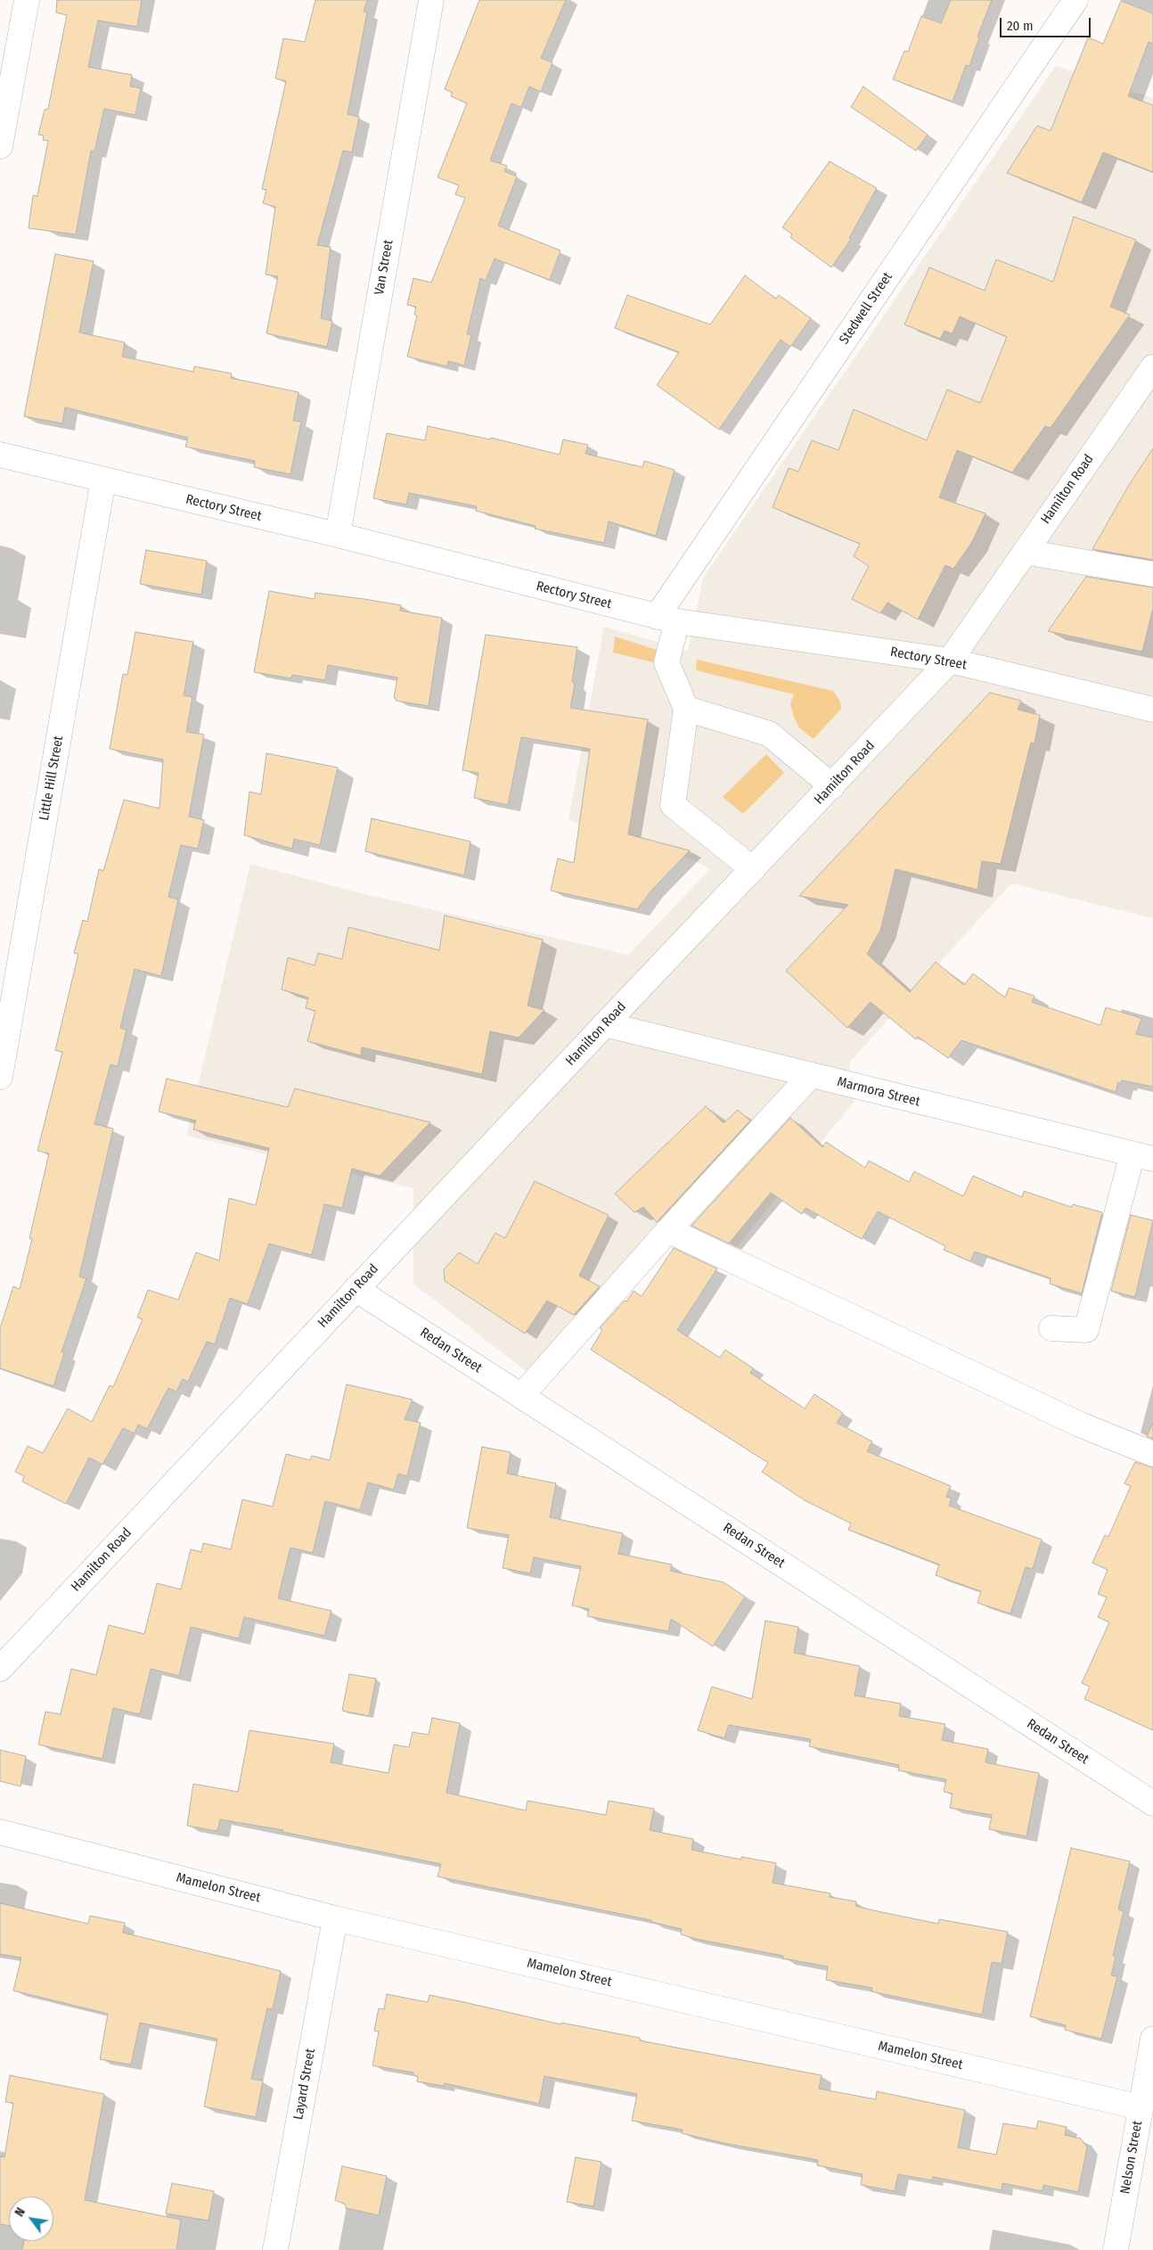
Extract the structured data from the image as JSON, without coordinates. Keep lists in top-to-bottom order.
{
  "streets": {
    "street": [
      "Van Street",
      "Stedwell Street",
      "Hamilton Road",
      "Rectory Street",
      "Little Hill Street",
      "Marmora Street",
      "Redan Street",
      "Mamelon Street",
      "Layard Street",
      "Nelson Street"
    ]
  },
  "crossings": [
    ["Van Street", "Rectory Street"],
    ["Stedwell Street", "Rectory Street"],
    ["Hamilton Road", "Rectory Street"],
    ["Hamilton Road", "Marmora Street"],
    ["Hamilton Road", "Redan Street"],
    ["Rectory Street", "Little Hill Street"],
    ["Mamelon Street", "Layard Street"],
    ["Mamelon Street", "Nelson Street"]
  ],
  "scale_bar": "20 m",
  "north": "top left"
}
